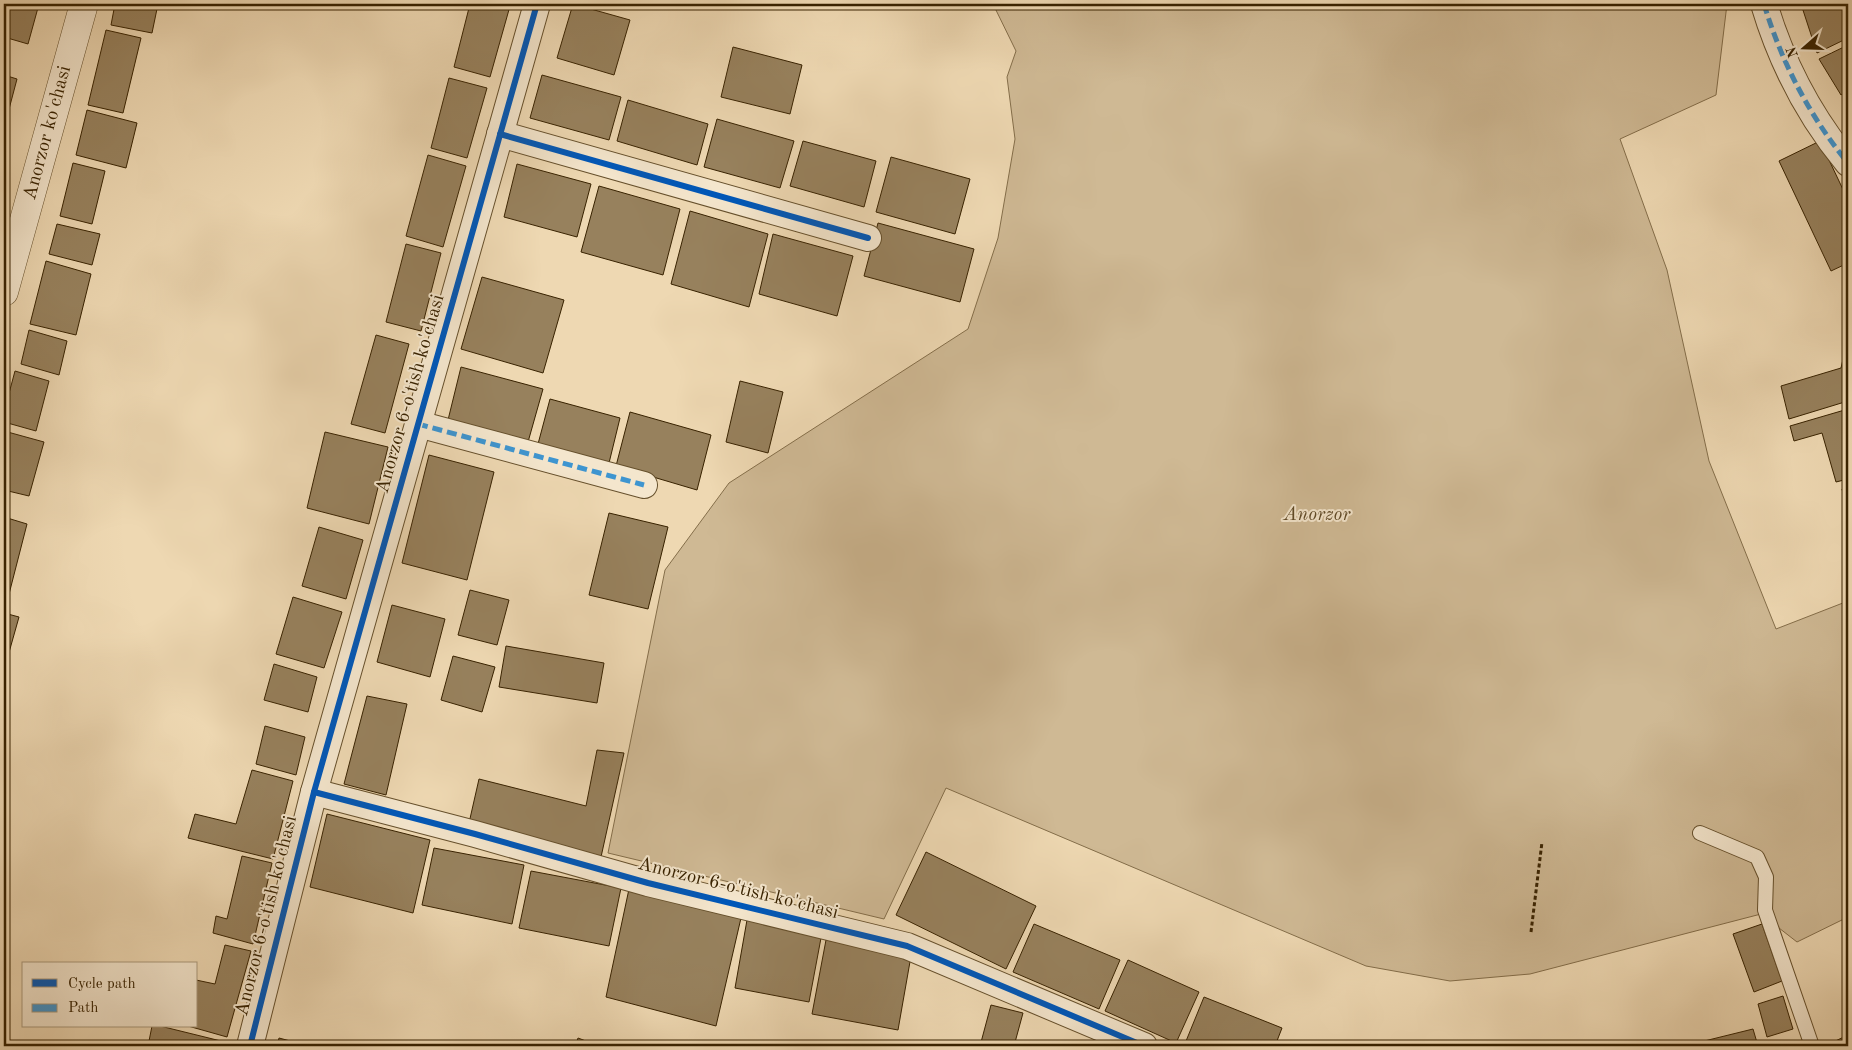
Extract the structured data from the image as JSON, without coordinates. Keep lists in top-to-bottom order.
{
  "streets": {
    "street": ["Anorzor ko'chasi", "Anorzor 6-o'tish ko'chasi"]
  },
  "parks": ["Anorzor"],
  "legend": ["Cycle path", "Path"],
  "north": "left"
}
